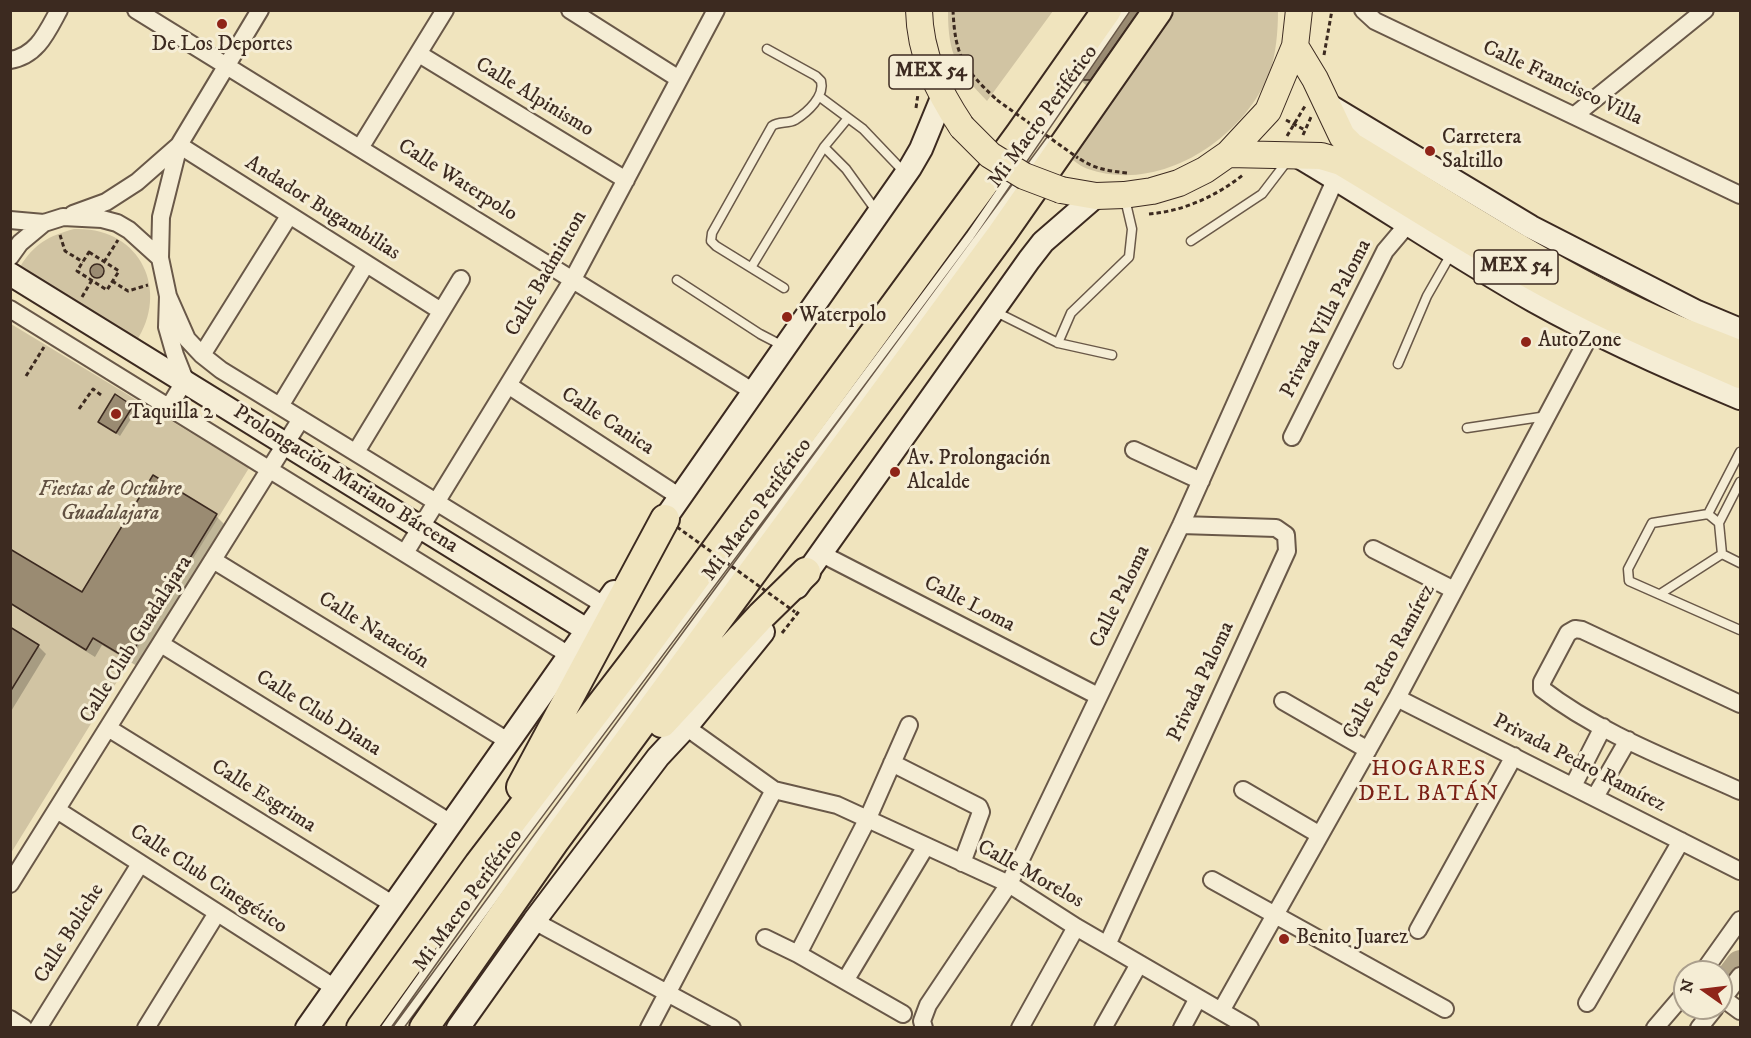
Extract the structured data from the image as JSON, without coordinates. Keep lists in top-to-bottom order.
{
  "streets": {
    "main road": ["MEX 54"],
    "street": [
      "Calle Francisco Villa",
      "Calle Alpinismo",
      "Calle Waterpolo",
      "Andador Bugambilias",
      "Calle Badminton",
      "Privada Villa Paloma",
      "Calle Canica",
      "Prolongación Mariano Bárcena",
      "Calle Paloma",
      "Calle Loma",
      "Calle Natación",
      "Calle Club Guadalajara",
      "Calle Pedro Ramírez",
      "Privada Paloma",
      "Calle Club Diana",
      "Privada Pedro Ramírez",
      "Calle Esgrima",
      "Calle Morelos",
      "Calle Club Cinegético",
      "Calle Boliche"
    ],
    "lane": ["Mi Macro Periférico"]
  },
  "crossings": [
    ["Calle Alpinismo", "Calle Badminton"],
    ["Calle Waterpolo", "Calle Badminton"],
    ["Calle Badminton", "Calle Canica"],
    ["Calle Badminton", "Prolongación Mariano Bárcena"],
    ["Prolongación Mariano Bárcena", "Calle Club Guadalajara"],
    ["Calle Paloma", "Calle Loma"],
    ["Calle Paloma", "Privada Paloma"],
    ["Calle Paloma", "Calle Morelos"],
    ["Calle Natación", "Calle Club Guadalajara"],
    ["Calle Club Guadalajara", "Calle Club Diana"],
    ["Calle Club Guadalajara", "Calle Esgrima"],
    ["Calle Club Guadalajara", "Calle Club Cinegético"],
    ["Calle Pedro Ramírez", "Privada Pedro Ramírez"],
    ["Calle Pedro Ramírez", "Calle Morelos"],
    ["Privada Paloma", "Calle Morelos"],
    ["Calle Club Cinegético", "Calle Boliche"]
  ],
  "districts": ["HOGARES DEL BATÁN"],
  "parks": ["Fiestas de Octubre Guadalajara"],
  "places": [
    "De Los Deportes",
    "Carretera Saltillo",
    "Waterpolo",
    "AutoZone",
    "Taquilla 2",
    "Av. Prolongación Alcalde",
    "Benito Juarez"
  ],
  "north": "left"
}
